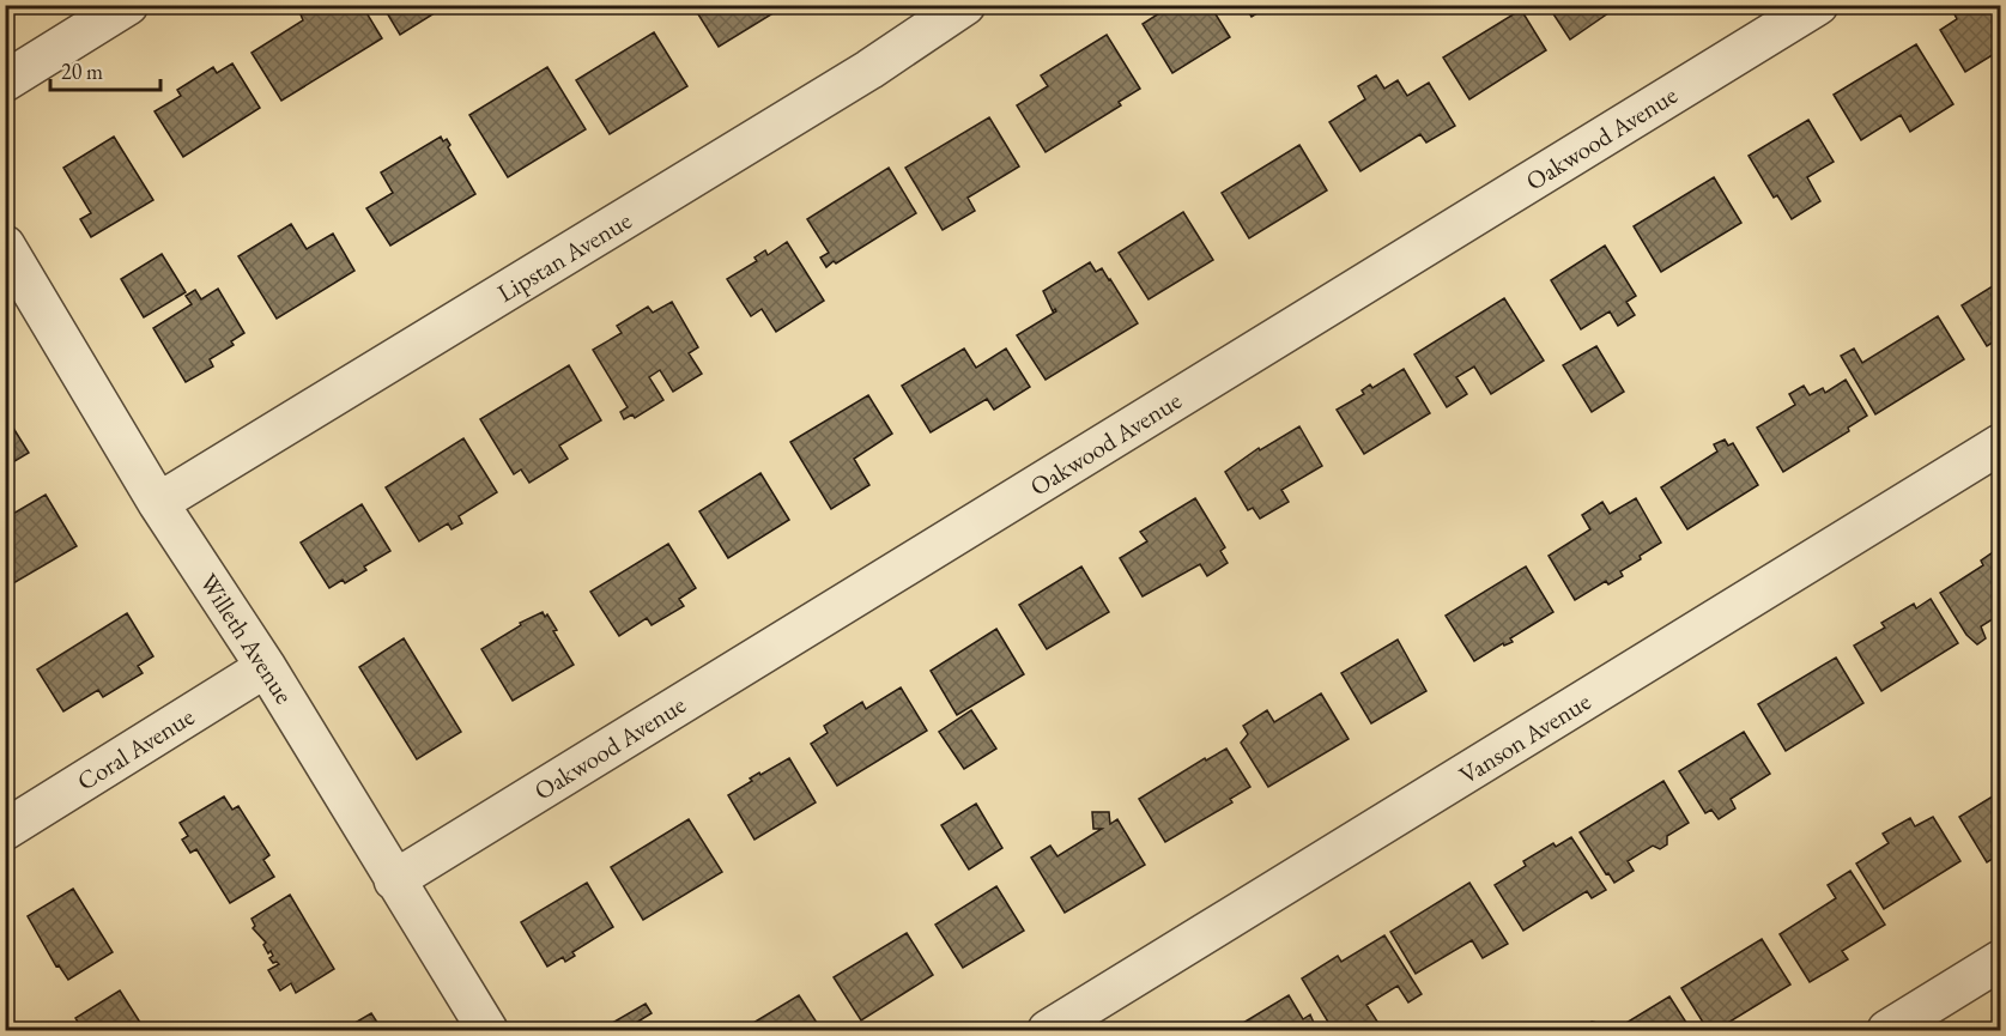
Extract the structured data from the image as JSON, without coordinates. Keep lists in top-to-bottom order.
{
  "streets": {
    "street": [
      "Oakwood Avenue",
      "Lipstan Avenue",
      "Willeth Avenue",
      "Vanson Avenue",
      "Coral Avenue"
    ]
  },
  "crossings": [
    ["Oakwood Avenue", "Willeth Avenue"],
    ["Lipstan Avenue", "Willeth Avenue"],
    ["Willeth Avenue", "Coral Avenue"]
  ],
  "scale_bar": "20 m"
}
